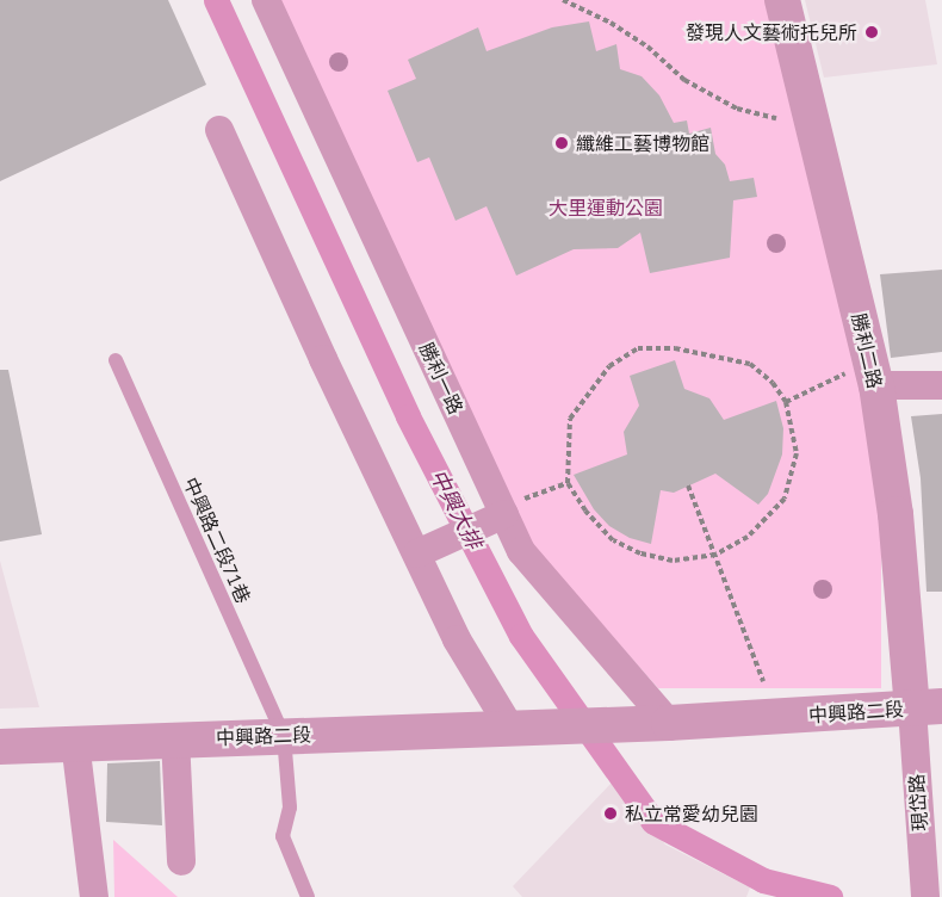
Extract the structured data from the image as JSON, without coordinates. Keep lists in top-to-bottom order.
{
  "streets": {
    "street": [
      "勝利二路",
      "勝利一路",
      "中興路二段",
      "現岱路"
    ],
    "lane": ["中興路二段71巷"]
  },
  "crossings": [
    ["勝利二路", "中興路二段"],
    ["勝利二路", "現岱路"],
    ["勝利一路", "中興路二段"],
    ["中興路二段71巷", "中興路二段"],
    ["中興路二段", "現岱路"]
  ],
  "water": ["中興大排"],
  "parks": ["大里運動公園"],
  "places": ["發現人文藝術托兒所", "纖維工藝博物館", "私立常愛幼兒園"]
}
